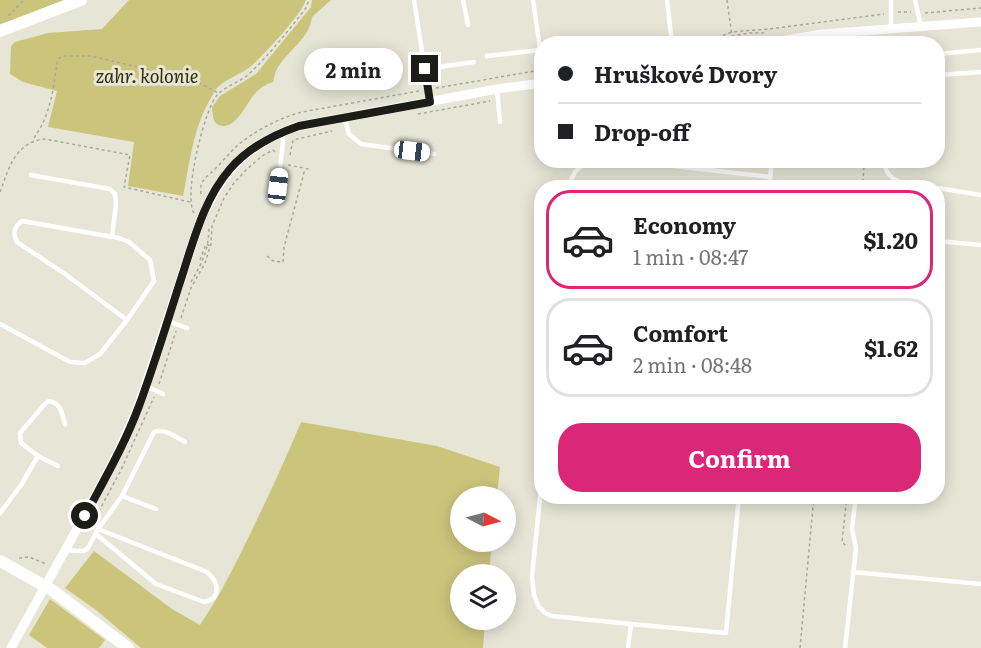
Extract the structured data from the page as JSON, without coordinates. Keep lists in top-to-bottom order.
{
  "parks": ["zahr. kolonie"],
  "north": "right",
  "page": {
    "banner": ["Hruškové Dvory", "Drop-off"],
    "bubble": "2 min",
    "list": [
      {
        "name": "Economy",
        "note": "1 min · 08:47",
        "value": "$1.20"
      },
      {
        "name": "Comfort",
        "note": "2 min · 08:48",
        "value": "$1.62"
      }
    ],
    "buttons": "Confirm"
  }
}
